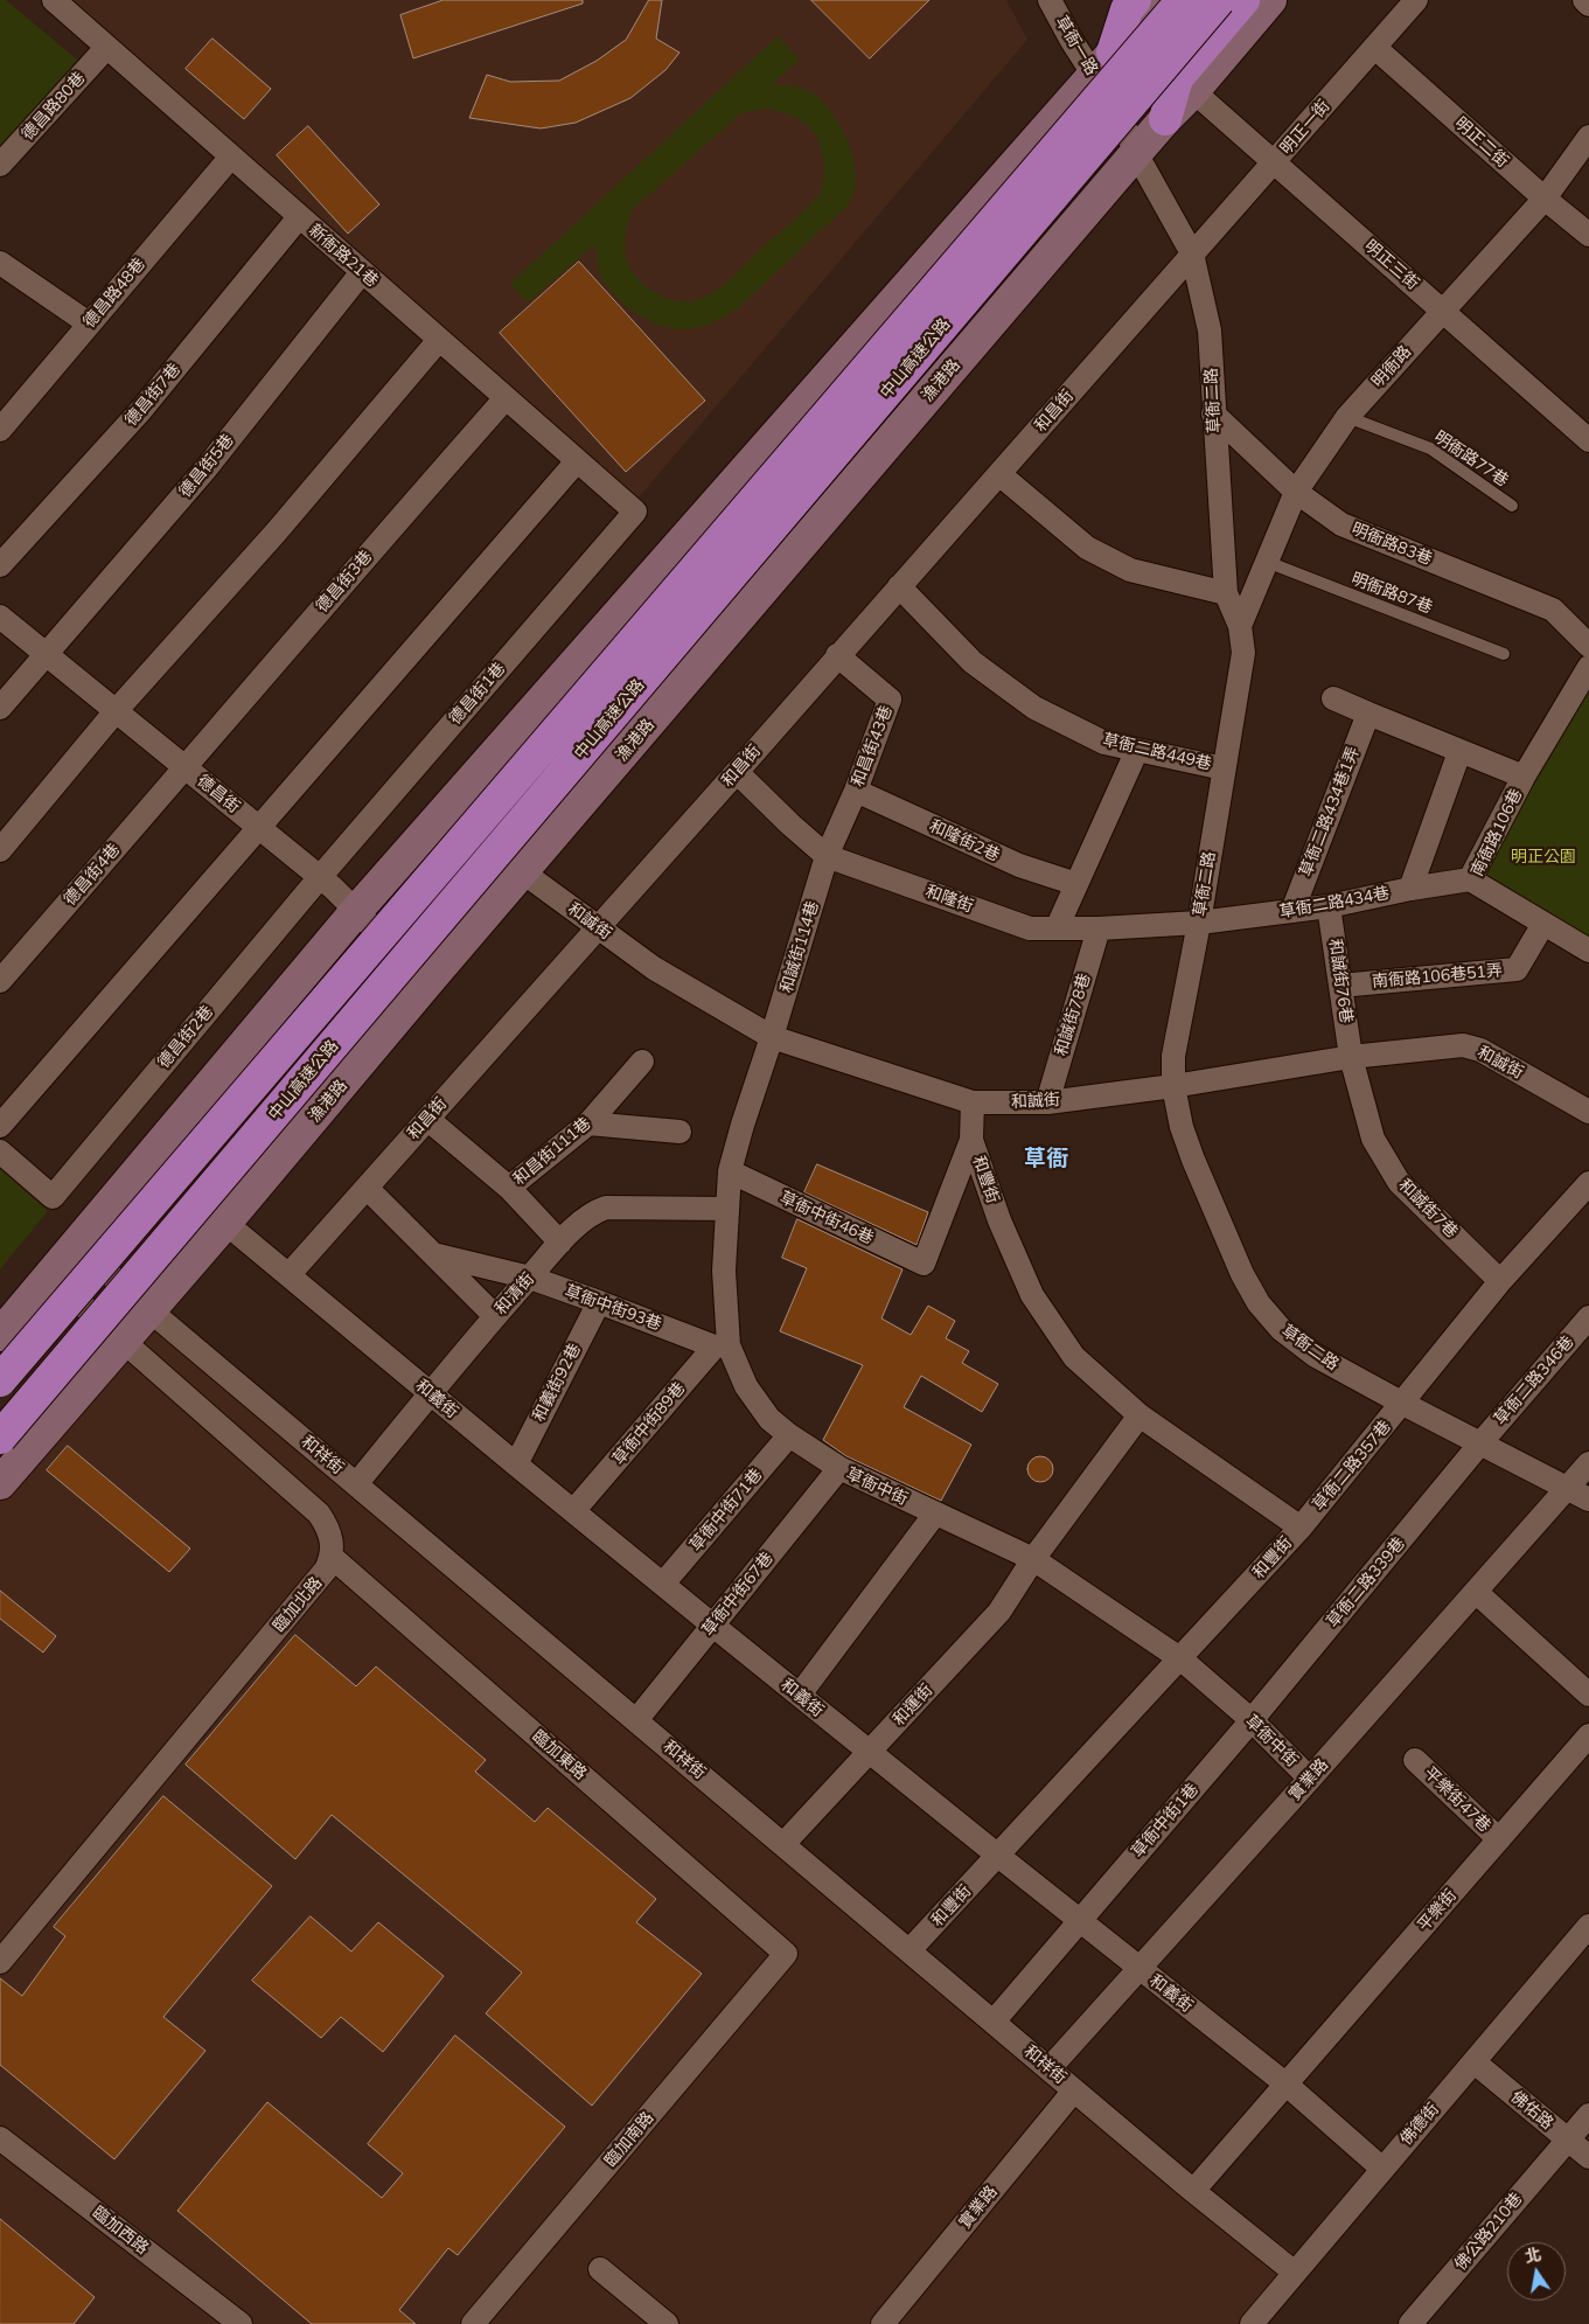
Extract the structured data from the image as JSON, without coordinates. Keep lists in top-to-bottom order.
{
  "streets": {
    "highway": ["中山高速公路"],
    "street": [
      "草衙一路",
      "德昌路80巷",
      "明正一街",
      "明正二街",
      "新衙路21巷",
      "明正三街",
      "德昌路48巷",
      "明衙路",
      "漁港路",
      "德昌街7巷",
      "草衙二路",
      "和昌街",
      "德昌街5巷",
      "明衙路83巷",
      "德昌街3巷",
      "德昌街1巷",
      "和昌街43巷",
      "草衙二路449巷",
      "德昌街",
      "草衙二路434巷1弄",
      "南衙路106巷",
      "和隆街2巷",
      "德昌街4巷",
      "和隆街",
      "草衙二路434巷",
      "和誠街",
      "和誠街114巷",
      "南衙路106巷51弄",
      "和誠街76巷",
      "和誠街78巷",
      "德昌街2巷",
      "和昌街111巷",
      "和豐街",
      "和誠街7巷",
      "草衙中街46巷",
      "和清街",
      "草衙中街93巷",
      "草衙二路346巷",
      "和義街92巷",
      "和義街",
      "草衙中街89巷",
      "和祥街",
      "草衙二路357巷",
      "草衙中街",
      "草衙中街71巷",
      "草衙二路339巷",
      "草衙中街67巷",
      "臨加北路",
      "和運街",
      "臨加東路",
      "實業路",
      "平樂街47巷",
      "草衙中街1巷",
      "平樂街",
      "佛佑路",
      "佛德街",
      "臨加南路",
      "臨加西路",
      "佛公路210巷"
    ],
    "lane": ["明衙路77巷", "明衙路87巷"]
  },
  "crossings": [
    ["草衙一路", "草衙二路"],
    ["德昌路80巷", "新衙路21巷"],
    ["明正一街", "明正二街"],
    ["明正一街", "明正三街"],
    ["明正一街", "草衙二路"],
    ["明正一街", "和昌街"],
    ["明正二街", "明衙路"],
    ["新衙路21巷", "德昌路48巷"],
    ["新衙路21巷", "德昌街7巷"],
    ["新衙路21巷", "德昌街5巷"],
    ["新衙路21巷", "德昌街3巷"],
    ["新衙路21巷", "德昌街1巷"],
    ["明正三街", "明衙路"],
    ["明正三街", "漁港路"],
    ["明衙路", "草衙二路"],
    ["明衙路", "明衙路77巷"],
    ["明衙路", "明衙路83巷"],
    ["明衙路", "明衙路87巷"],
    ["漁港路", "草衙二路"],
    ["漁港路", "德昌街"],
    ["漁港路", "和誠街"],
    ["漁港路", "和義街"],
    ["漁港路", "和祥街"],
    ["草衙二路", "和昌街"],
    ["草衙二路", "明衙路83巷"],
    ["草衙二路", "草衙二路449巷"],
    ["草衙二路", "和隆街"],
    ["草衙二路", "草衙二路434巷"],
    ["草衙二路", "和誠街"],
    ["草衙二路", "草衙二路346巷"],
    ["草衙二路", "草衙二路357巷"],
    ["草衙二路", "草衙二路339巷"],
    ["草衙二路", "實業路"],
    ["和昌街", "和昌街43巷"],
    ["和昌街", "草衙二路449巷"],
    ["和昌街", "和隆街"],
    ["和昌街", "和誠街"],
    ["和昌街", "和昌街111巷"],
    ["和昌街", "和義街"],
    ["德昌街5巷", "德昌街"],
    ["德昌街3巷", "德昌街"],
    ["德昌街3巷", "德昌街4巷"],
    ["德昌街1巷", "德昌街"],
    ["德昌街1巷", "德昌街2巷"],
    ["和昌街43巷", "和隆街2巷"],
    ["和昌街43巷", "和隆街"],
    ["和昌街43巷", "和誠街114巷"],
    ["德昌街", "德昌街4巷"],
    ["德昌街", "德昌街2巷"],
    ["草衙二路434巷1弄", "草衙二路434巷"],
    ["南衙路106巷", "草衙二路434巷"],
    ["南衙路106巷", "南衙路106巷51弄"],
    ["和隆街", "草衙二路434巷"],
    ["和隆街", "和誠街114巷"],
    ["和隆街", "和誠街78巷"],
    ["草衙二路434巷", "和誠街76巷"],
    ["和誠街", "和誠街114巷"],
    ["和誠街", "和誠街76巷"],
    ["和誠街", "和誠街78巷"],
    ["和誠街", "和豐街"],
    ["和誠街", "和誠街7巷"],
    ["和誠街", "草衙中街"],
    ["和誠街114巷", "草衙中街"],
    ["南衙路106巷51弄", "和誠街76巷"],
    ["和誠街76巷", "和誠街7巷"],
    ["和豐街", "草衙中街46巷"],
    ["和豐街", "和義街"],
    ["和豐街", "和祥街"],
    ["和豐街", "草衙二路357巷"],
    ["和豐街", "草衙中街"],
    ["和豐街", "和運街"],
    ["草衙中街46巷", "草衙中街"],
    ["和清街", "草衙中街93巷"],
    ["和清街", "和義街"],
    ["和清街", "和祥街"],
    ["和清街", "草衙中街"],
    ["草衙中街93巷", "和義街92巷"],
    ["草衙中街93巷", "草衙中街89巷"],
    ["草衙中街93巷", "草衙中街"],
    ["草衙二路346巷", "草衙二路339巷"],
    ["和義街92巷", "和義街"],
    ["和義街", "草衙中街89巷"],
    ["和義街", "草衙中街71巷"],
    ["和義街", "草衙中街67巷"],
    ["和義街", "和運街"],
    ["和義街", "實業路"],
    ["和義街", "草衙中街1巷"],
    ["和義街", "平樂街"],
    ["和義街", "佛德街"],
    ["草衙中街89巷", "草衙中街"],
    ["和祥街", "草衙中街67巷"],
    ["和祥街", "和運街"],
    ["和祥街", "實業路"],
    ["和祥街", "草衙中街1巷"],
    ["和祥街", "平樂街"],
    ["和祥街", "佛德街"],
    ["草衙中街", "草衙中街71巷"],
    ["草衙中街", "草衙二路339巷"],
    ["草衙中街", "草衙中街67巷"],
    ["草衙中街", "和運街"],
    ["草衙中街", "實業路"],
    ["草衙中街", "草衙中街1巷"],
    ["草衙二路339巷", "草衙中街1巷"],
    ["臨加北路", "臨加東路"],
    ["臨加東路", "臨加南路"],
    ["平樂街47巷", "平樂街"],
    ["佛佑路", "佛德街"],
    ["佛佑路", "佛公路210巷"]
  ],
  "districts": ["草衙"],
  "parks": ["明正公園"],
  "north": "top"
}
